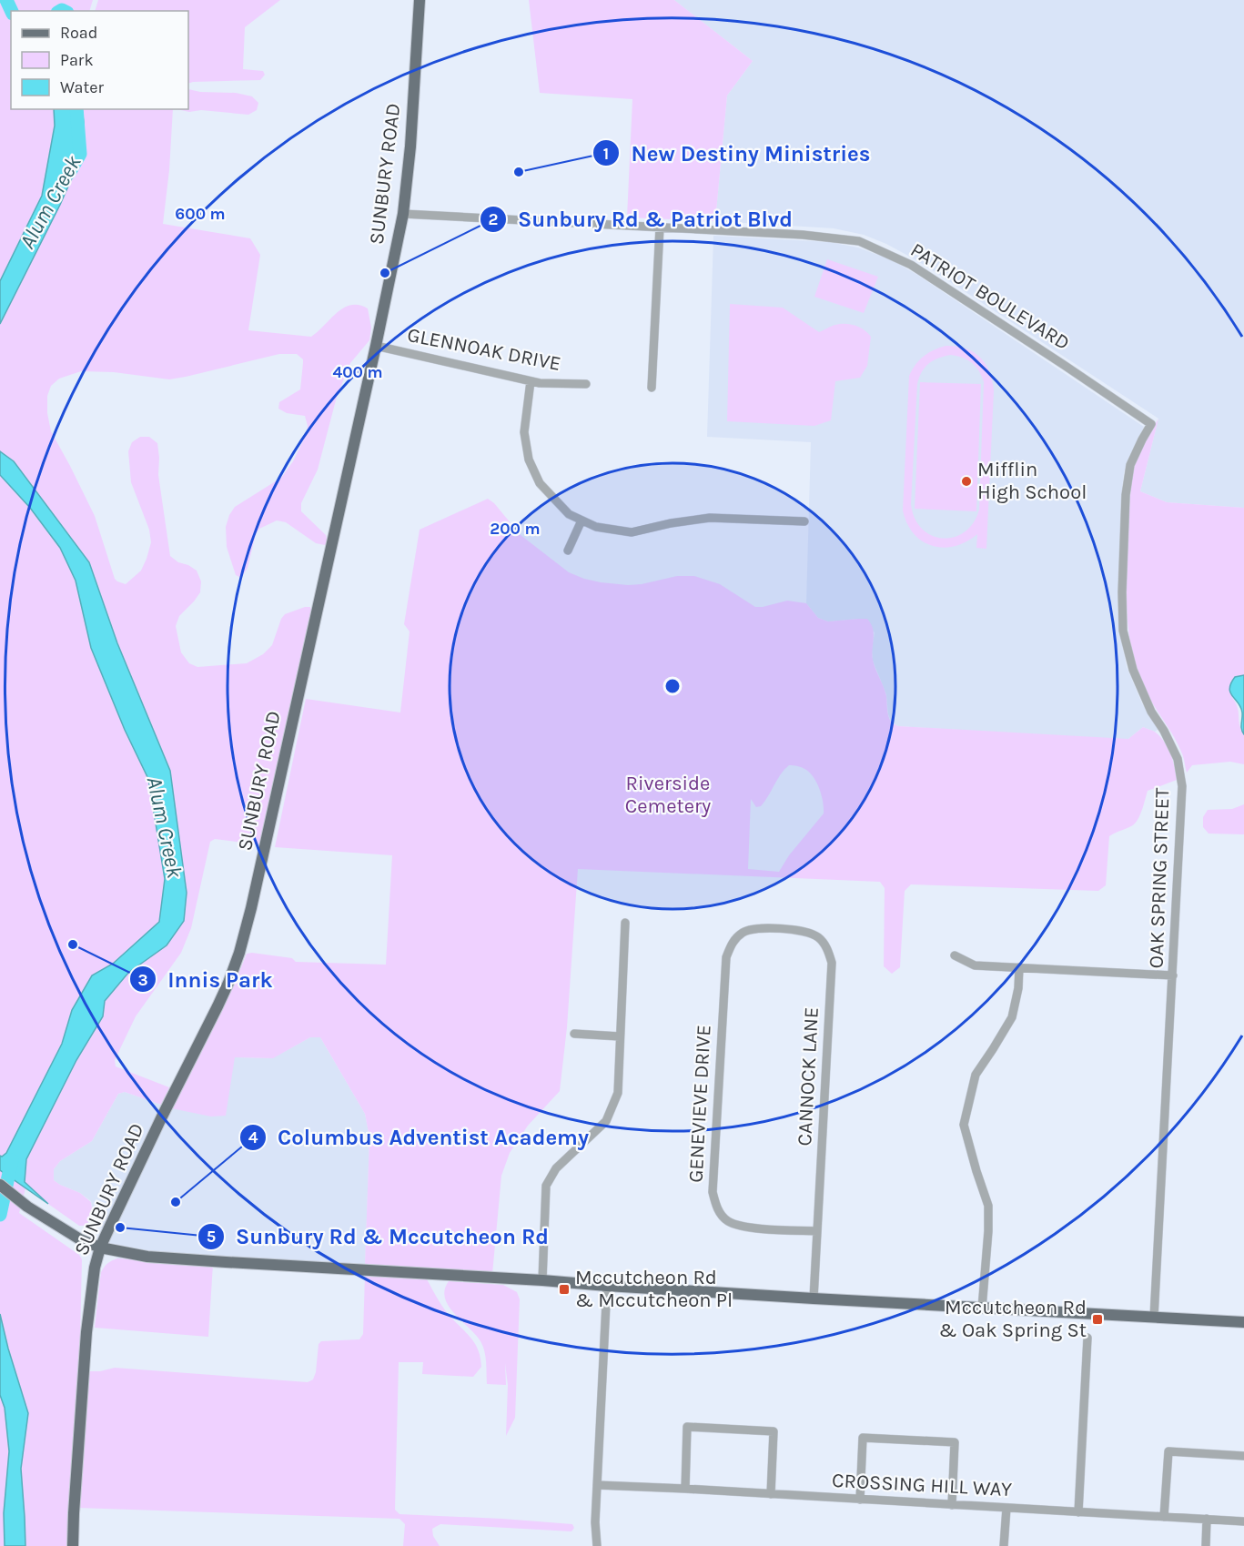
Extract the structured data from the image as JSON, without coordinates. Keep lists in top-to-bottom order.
{
  "streets": {
    "main road": ["SUNBURY ROAD"],
    "street": [
      "PATRIOT BOULEVARD",
      "GLENNOAK DRIVE",
      "OAK SPRING STREET",
      "CANNOCK LANE",
      "GENEVIEVE DRIVE",
      "CROSSING HILL WAY"
    ]
  },
  "crossings": [
    ["SUNBURY ROAD", "PATRIOT BOULEVARD"],
    ["SUNBURY ROAD", "GLENNOAK DRIVE"],
    ["PATRIOT BOULEVARD", "OAK SPRING STREET"],
    ["CANNOCK LANE", "GENEVIEVE DRIVE"]
  ],
  "water": ["Alum Creek"],
  "parks": ["Riverside Cemetery"],
  "places": {
    "other": [
      "New Destiny Ministries",
      "Sunbury Rd & Patriot Blvd",
      "Mifflin High School",
      "Innis Park",
      "Columbus Adventist Academy",
      "Sunbury Rd & Mccutcheon Rd"
    ],
    "transit": ["Mccutcheon Rd & Mccutcheon Pl", "Mccutcheon Rd & Oak Spring St"]
  },
  "legend": ["Road", "Park", "Water"],
  "rings": ["600 m", "400 m", "200 m"]
}
